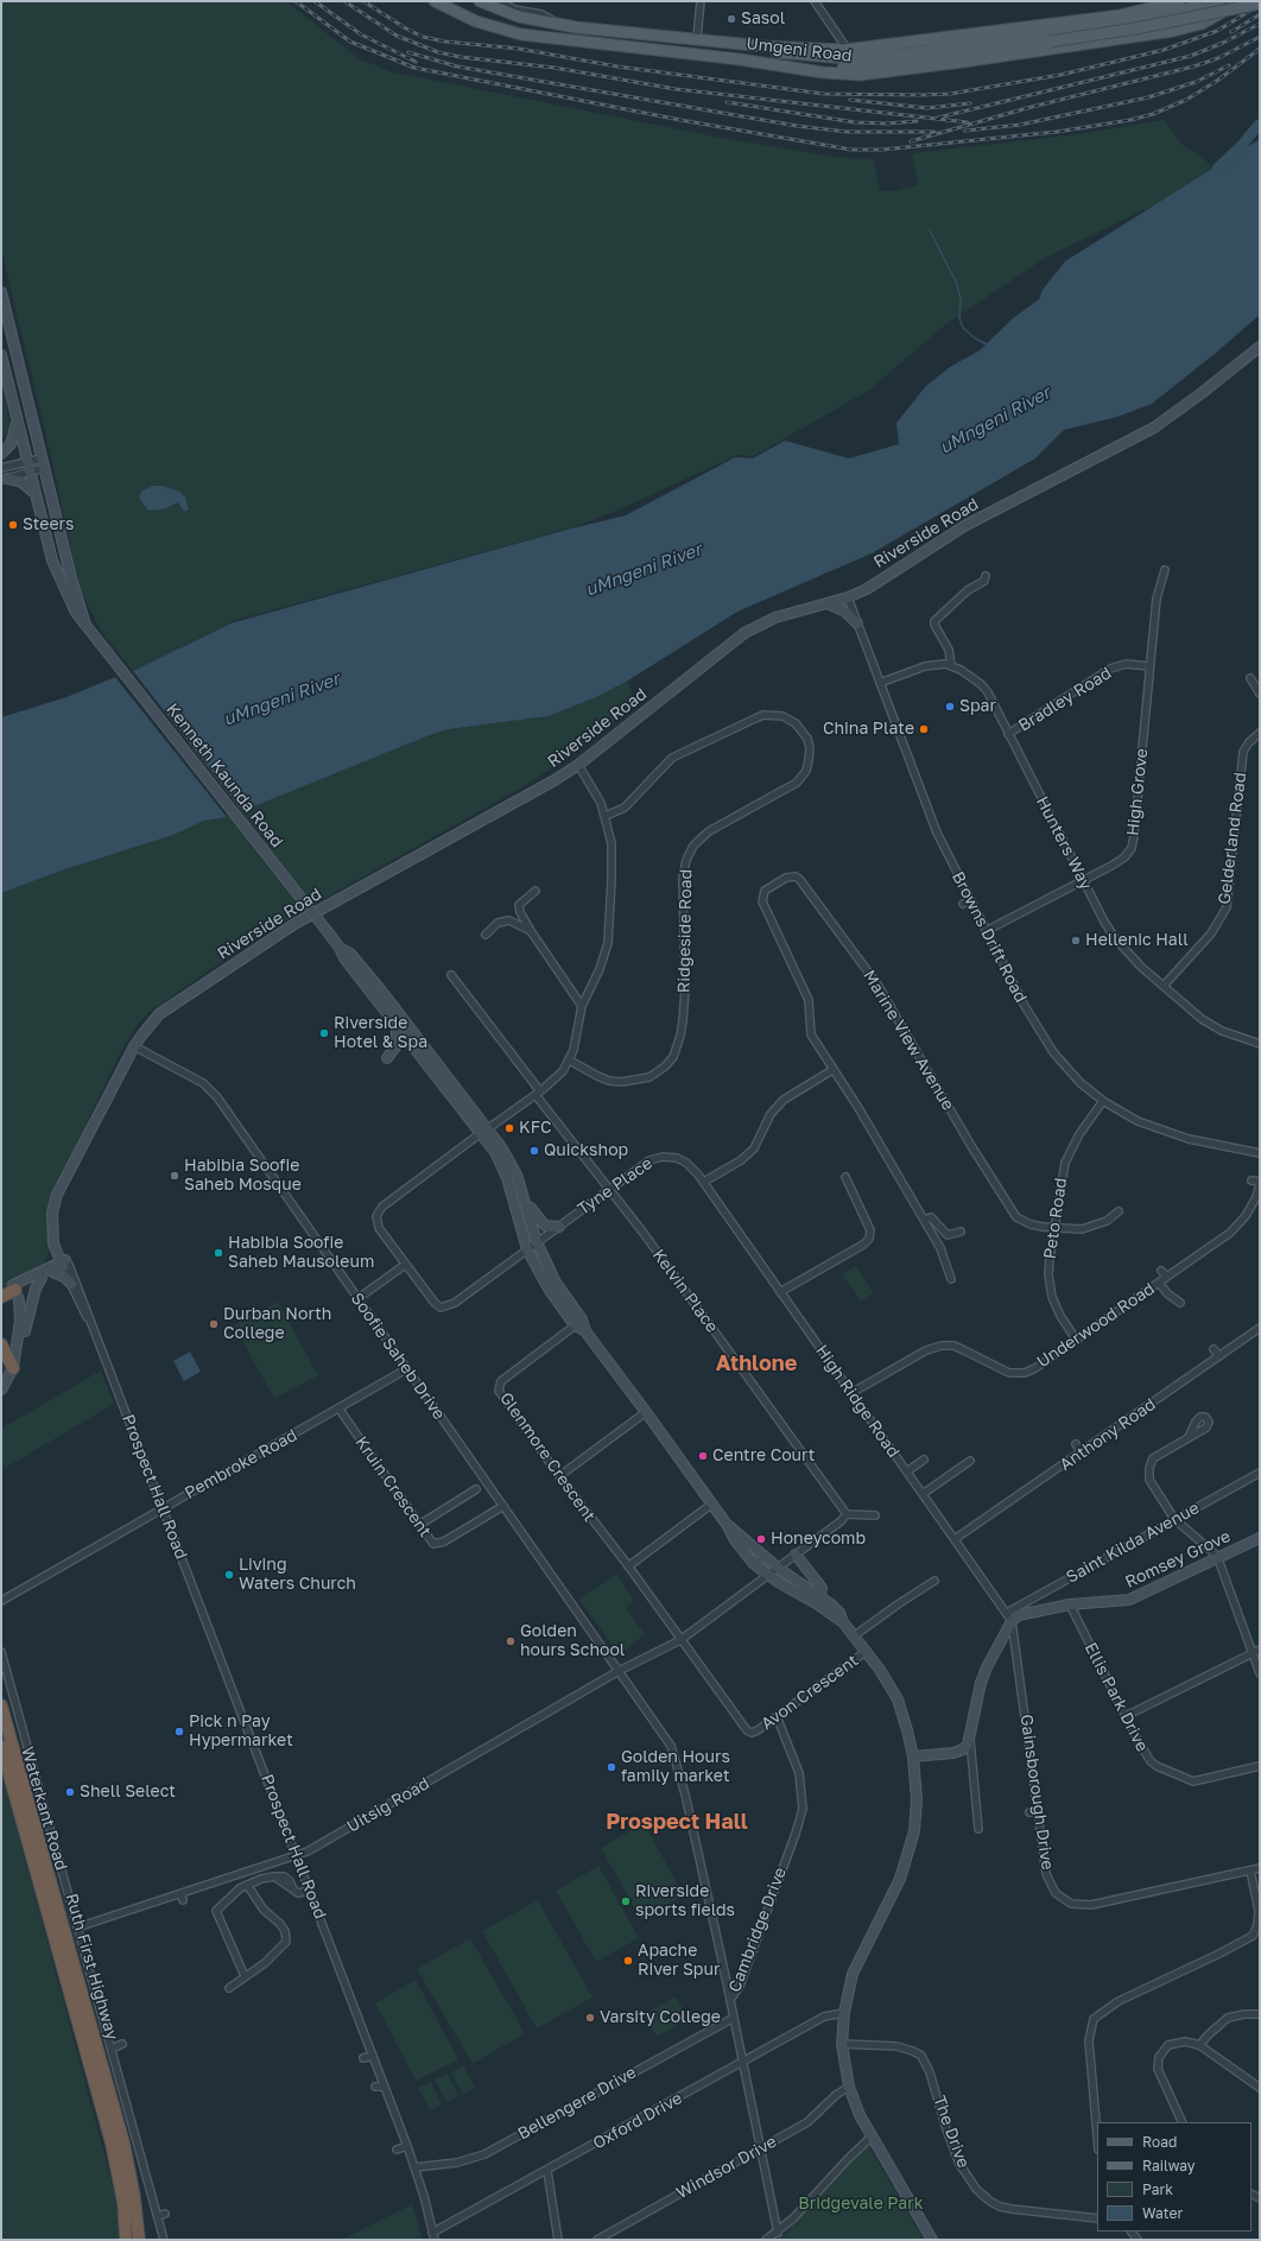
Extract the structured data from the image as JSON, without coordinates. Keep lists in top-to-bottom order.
{
  "streets": {
    "highway": ["Ruth First Highway"],
    "main road": [
      "Umgeni Road",
      "Riverside Road",
      "Kenneth Kaunda Road",
      "Romsey Grove"
    ],
    "street": [
      "Bradley Road",
      "High Grove",
      "Gelderland Road",
      "Hunters Way",
      "Ridgeside Road",
      "Browns Drift Road",
      "Marine View Avenue",
      "Tyne Place",
      "Peto Road",
      "Kelvin Place",
      "Underwood Road",
      "Soofie Saheb Drive",
      "High Ridge Road",
      "Anthony Road",
      "Glenmore Crescent",
      "Pembroke Road",
      "Prospect Hall Road",
      "Kruin Crescent",
      "Saint Kilda Avenue",
      "Avon Crescent",
      "Ellis Park Drive",
      "Gainsborough Drive",
      "Uitsig Road",
      "Waterkant Road",
      "Cambridge Drive",
      "Bellengere Drive",
      "Oxford Drive",
      "The Drive",
      "Windsor Drive"
    ]
  },
  "crossings": [
    ["Riverside Road", "Browns Drift Road"],
    ["Riverside Road", "Soofie Saheb Drive"],
    ["Riverside Road", "Prospect Hall Road"],
    ["Bradley Road", "High Grove"],
    ["Bradley Road", "Hunters Way"],
    ["Kenneth Kaunda Road", "Tyne Place"],
    ["Kenneth Kaunda Road", "Glenmore Crescent"],
    ["Kenneth Kaunda Road", "Avon Crescent"],
    ["Kenneth Kaunda Road", "Oxford Drive"],
    ["Kenneth Kaunda Road", "The Drive"],
    ["Kenneth Kaunda Road", "Windsor Drive"],
    ["High Grove", "Hunters Way"],
    ["High Grove", "Browns Drift Road"],
    ["Gelderland Road", "Hunters Way"],
    ["Browns Drift Road", "Peto Road"],
    ["Marine View Avenue", "Peto Road"],
    ["Tyne Place", "Kelvin Place"],
    ["Tyne Place", "High Ridge Road"],
    ["Peto Road", "Underwood Road"],
    ["Underwood Road", "High Ridge Road"],
    ["Soofie Saheb Drive", "Pembroke Road"],
    ["Soofie Saheb Drive", "Kruin Crescent"],
    ["Soofie Saheb Drive", "Uitsig Road"],
    ["Soofie Saheb Drive", "Cambridge Drive"],
    ["High Ridge Road", "Anthony Road"],
    ["High Ridge Road", "Saint Kilda Avenue"],
    ["High Ridge Road", "Romsey Grove"],
    ["High Ridge Road", "Gainsborough Drive"],
    ["Glenmore Crescent", "Avon Crescent"],
    ["Glenmore Crescent", "Uitsig Road"],
    ["Pembroke Road", "Prospect Hall Road"],
    ["Pembroke Road", "Kruin Crescent"],
    ["Prospect Hall Road", "Uitsig Road"],
    ["Prospect Hall Road", "Bellengere Drive"],
    ["Prospect Hall Road", "Oxford Drive"],
    ["Saint Kilda Avenue", "Romsey Grove"],
    ["Saint Kilda Avenue", "Gainsborough Drive"],
    ["Romsey Grove", "Ellis Park Drive"],
    ["Romsey Grove", "Gainsborough Drive"],
    ["Avon Crescent", "Uitsig Road"],
    ["Avon Crescent", "Cambridge Drive"],
    ["Uitsig Road", "Waterkant Road"],
    ["Cambridge Drive", "Bellengere Drive"],
    ["Cambridge Drive", "Oxford Drive"],
    ["Cambridge Drive", "Windsor Drive"]
  ],
  "districts": ["Athlone", "Prospect Hall"],
  "water": ["uMngeni River"],
  "parks": ["Bridgevale Park"],
  "places": [
    "Sasol",
    "Steers",
    "Spar",
    "China Plate",
    "Hellenic Hall",
    "Riverside Hotel & Spa",
    "KFC",
    "Quickshop",
    "Habibia Soofie Saheb Mosque",
    "Habibia Soofie Saheb Mausoleum",
    "Durban North College",
    "Centre Court",
    "Honeycomb",
    "Living Waters Church",
    "Golden hours School",
    "Pick n Pay Hypermarket",
    "Golden Hours family market",
    "Shell Select",
    "Riverside sports fields",
    "Apache River Spur",
    "Varsity College"
  ],
  "legend": [
    "Road",
    "Railway",
    "Park",
    "Water"
  ]
}
